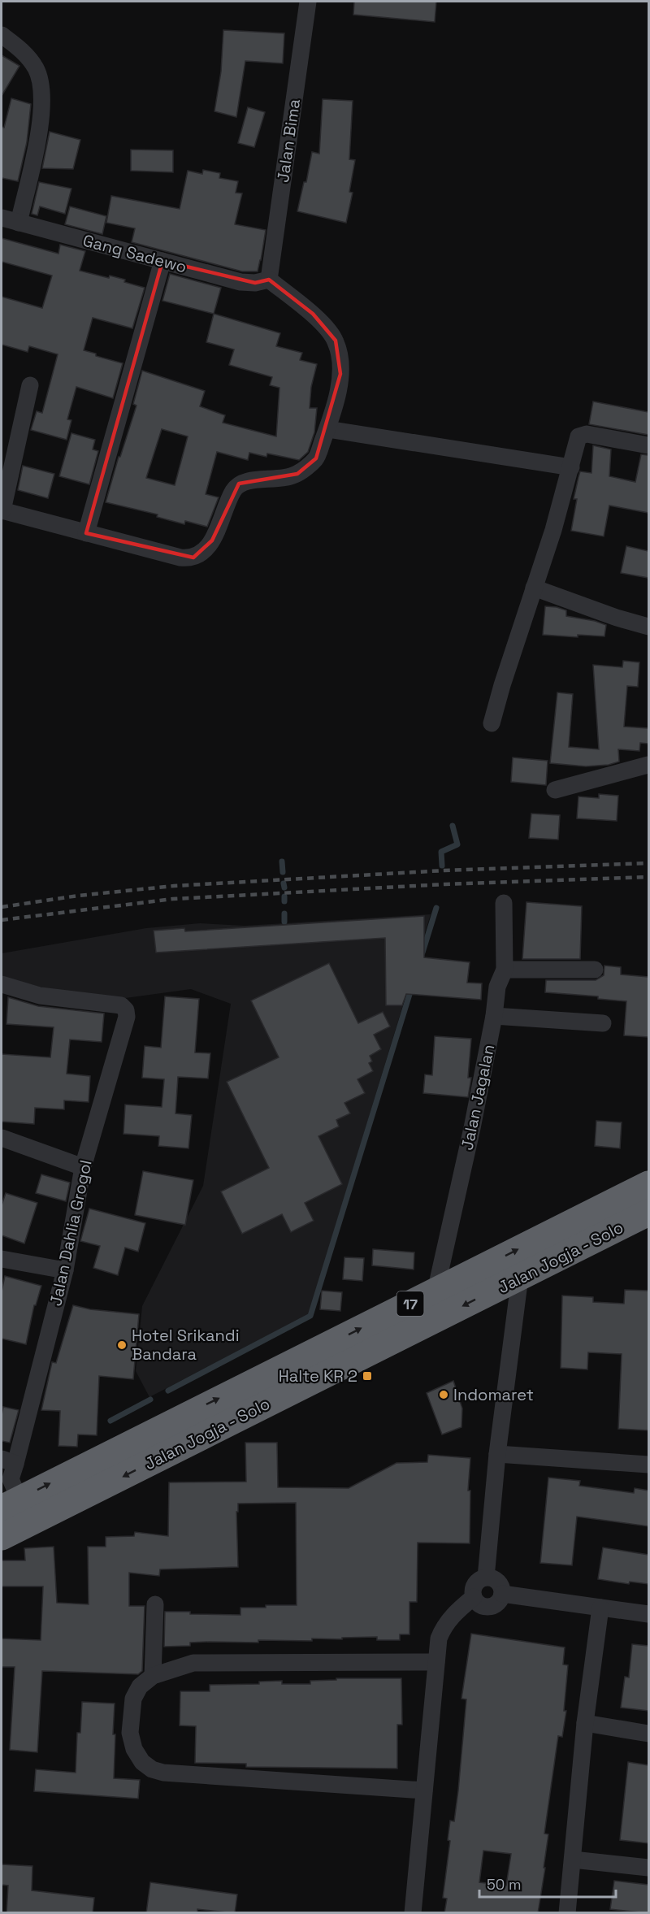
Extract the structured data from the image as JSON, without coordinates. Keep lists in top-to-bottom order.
{
  "streets": {
    "highway": ["Jalan Jogja - Solo", "17"],
    "street": [
      "Jalan Bima",
      "Gang Sadewo",
      "Jalan Jagalan",
      "Jalan Dahlia Grogol"
    ]
  },
  "crossings": [
    ["Jalan Bima", "Gang Sadewo"],
    ["Jalan Jagalan", "Jalan Jogja - Solo"],
    ["Jalan Dahlia Grogol", "Jalan Jogja - Solo"]
  ],
  "places": {
    "other": ["Hotel Srikandi Bandara", "Indomaret"],
    "transit": ["Halte KR 2"]
  },
  "scale_bar": "50 m"
}
